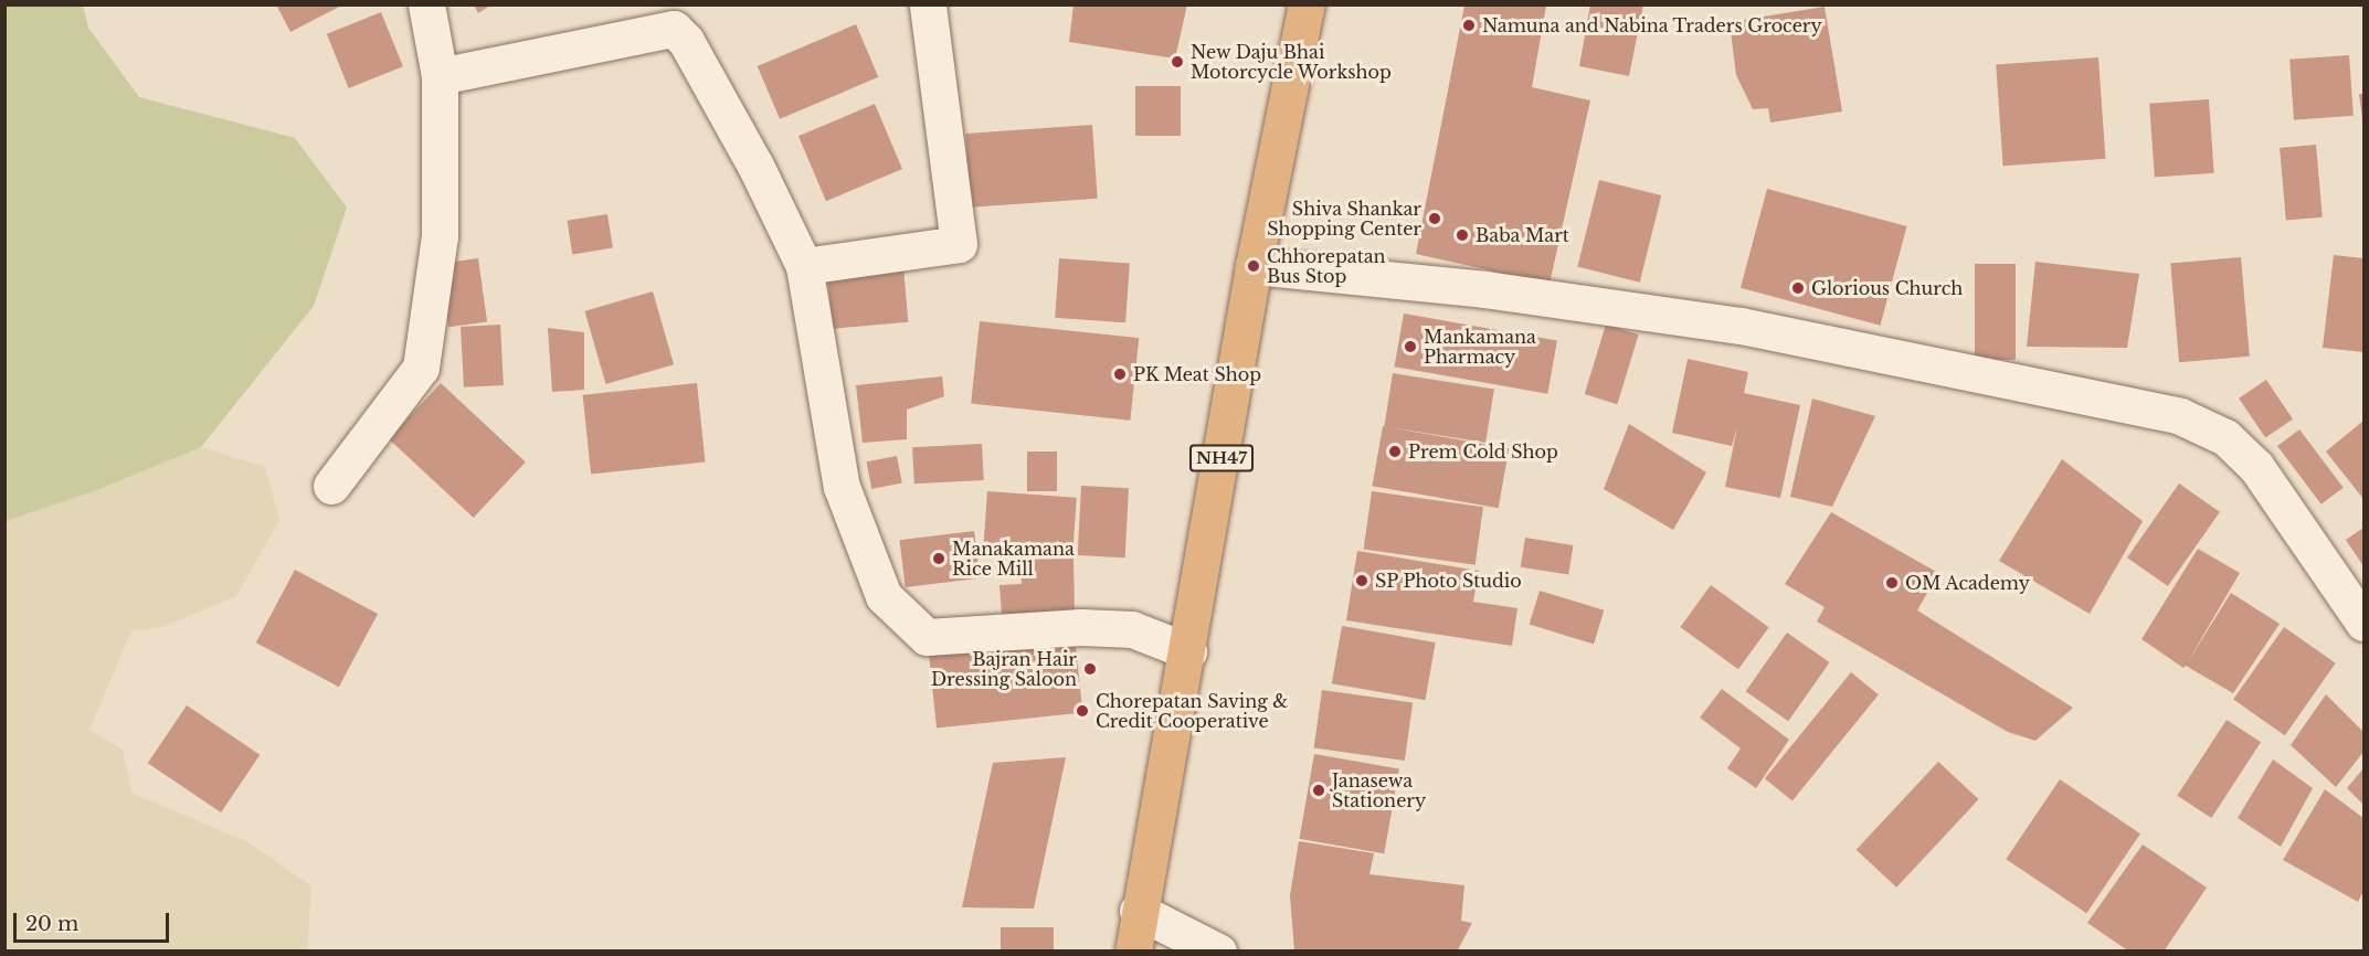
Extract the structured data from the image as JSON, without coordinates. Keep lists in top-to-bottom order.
{
  "streets": {
    "highway": ["NH47"]
  },
  "places": [
    "Namuna and Nabina Traders Grocery",
    "New Daju Bhai Motorcycle Workshop",
    "Shiva Shankar Shopping Center",
    "Baba Mart",
    "Chhorepatan Bus Stop",
    "Glorious Church",
    "Mankamana Pharmacy",
    "PK Meat Shop",
    "Prem Cold Shop",
    "Manakamana Rice Mill",
    "SP Photo Studio",
    "OM Academy",
    "Bajran Hair Dressing Saloon",
    "Chorepatan Saving & Credit Cooperative",
    "Janasewa Stationery"
  ],
  "scale_bar": "20 m"
}
